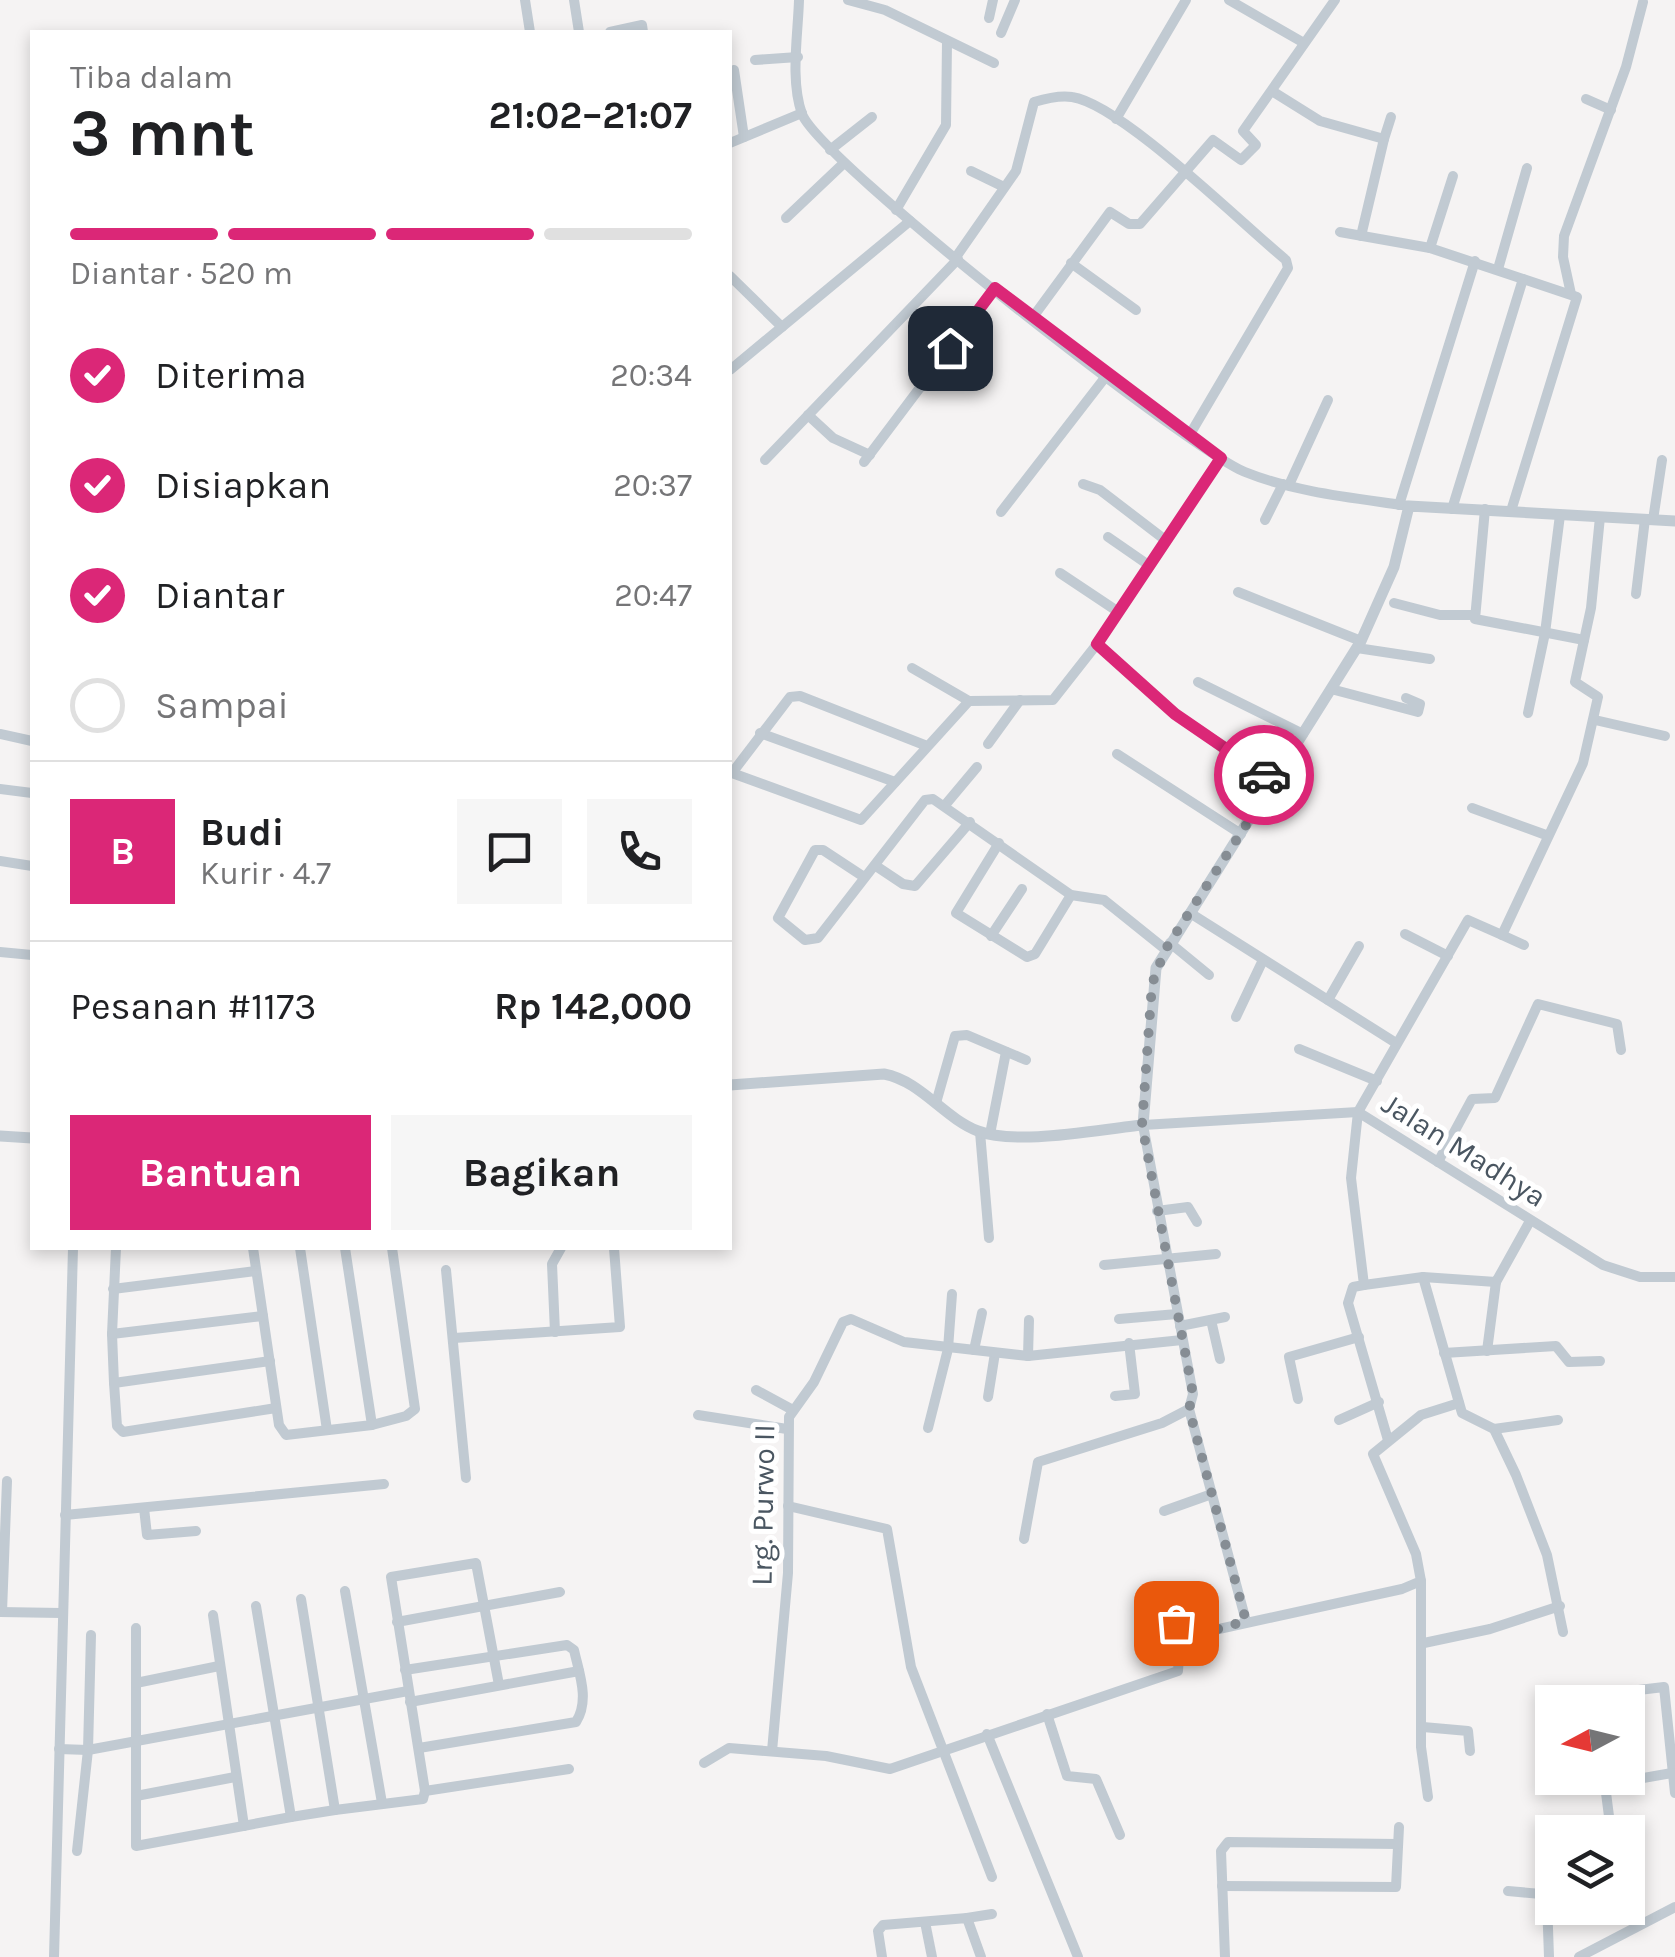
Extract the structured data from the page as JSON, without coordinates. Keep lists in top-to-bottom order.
{
  "streets": {
    "street": ["Jalan Madhya", "Lrg. Purwo II"]
  },
  "north": "left",
  "page": {
    "heading": ["3 mnt", "Tiba dalam", "21:02–21:07"],
    "panel": [
      "Budi",
      "Kurir · 4.7",
      "Pesanan #1173",
      "Rp 142,000"
    ],
    "bar": "Diantar · 520 m",
    "list": [
      ["Diterima", "20:34"],
      ["Disiapkan", "20:37"],
      ["Diantar", "20:47"],
      "Sampai"
    ],
    "round": "B",
    "buttons": ["Bantuan", "Bagikan"]
  }
}
